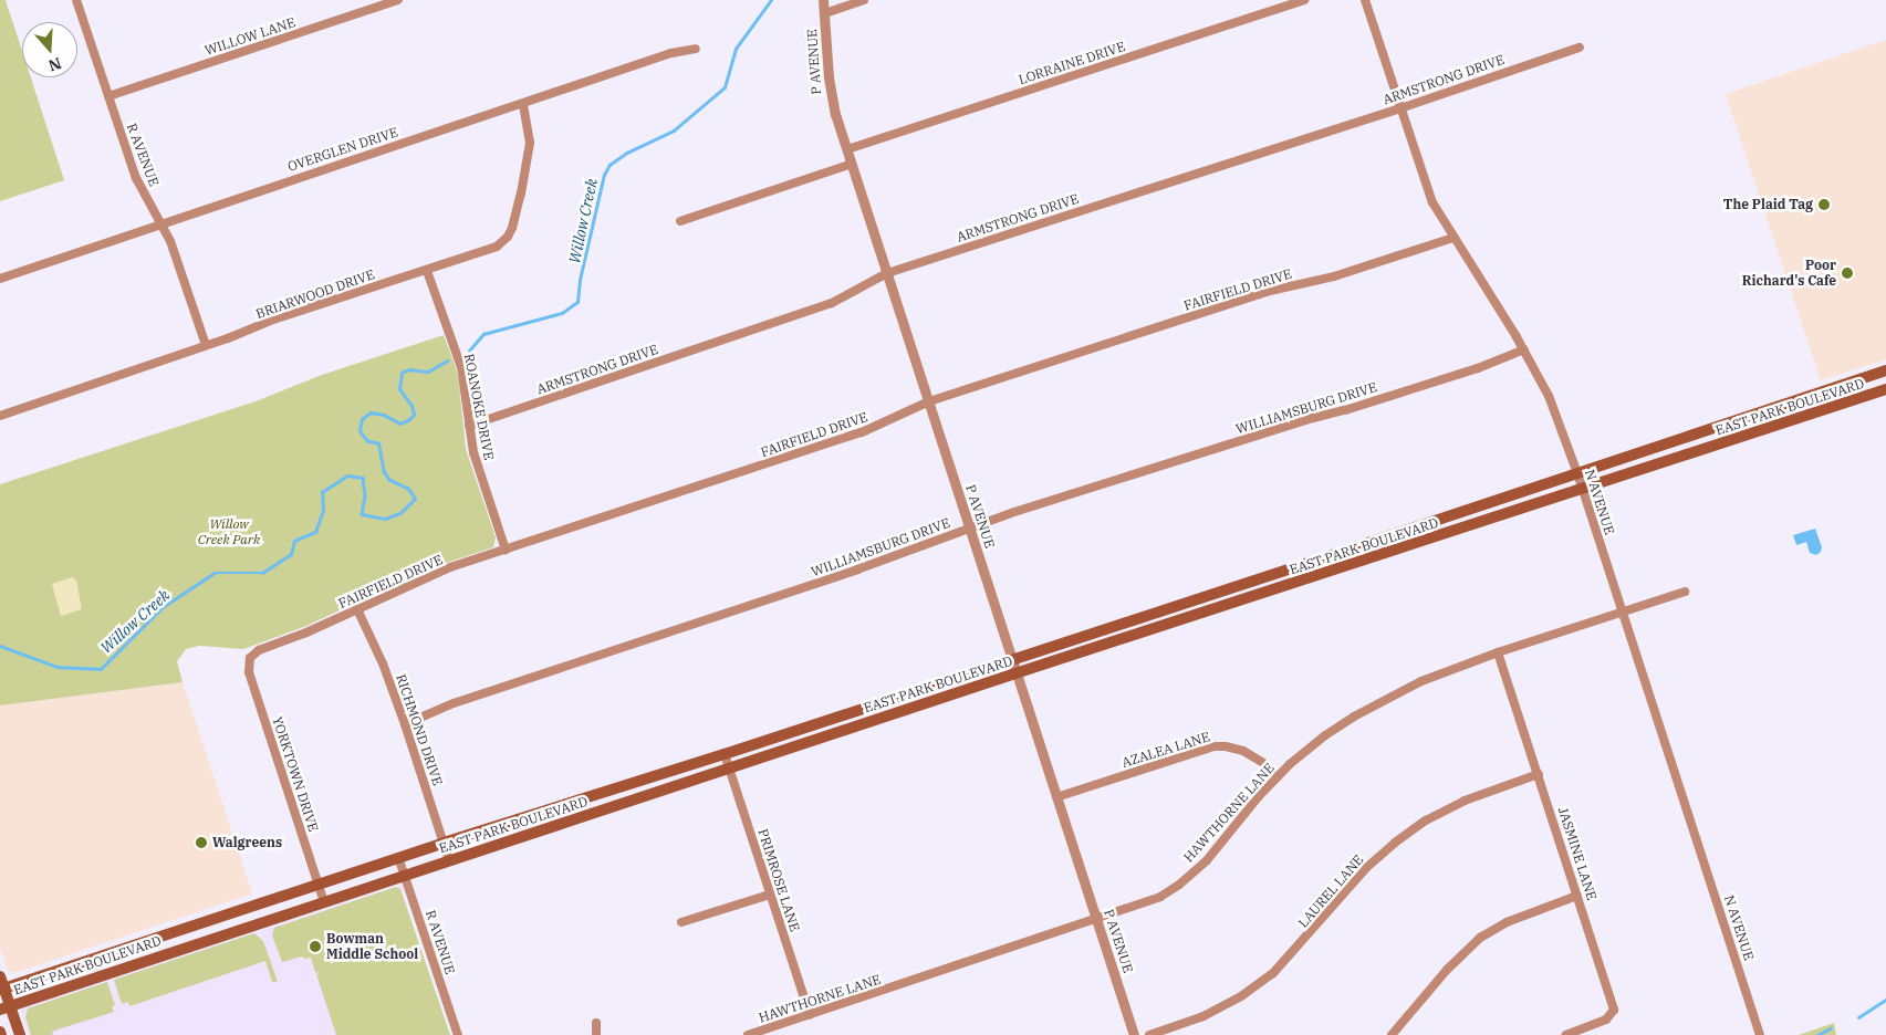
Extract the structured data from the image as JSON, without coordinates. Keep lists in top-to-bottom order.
{
  "streets": {
    "main road": ["EAST PARK BOULEVARD"],
    "street": [
      "WILLOW LANE",
      "P AVENUE",
      "LORRAINE DRIVE",
      "ARMSTRONG DRIVE",
      "OVERGLEN DRIVE",
      "R AVENUE",
      "FAIRFIELD DRIVE",
      "BRIARWOOD DRIVE",
      "ROANOKE DRIVE",
      "WILLIAMSBURG DRIVE",
      "N AVENUE",
      "RICHMOND DRIVE",
      "AZALEA LANE",
      "YORKTOWN DRIVE",
      "HAWTHORNE LANE",
      "JASMINE LANE",
      "PRIMROSE LANE",
      "LAUREL LANE"
    ]
  },
  "crossings": [
    ["WILLOW LANE", "R AVENUE"],
    ["P AVENUE", "LORRAINE DRIVE"],
    ["P AVENUE", "ARMSTRONG DRIVE"],
    ["P AVENUE", "FAIRFIELD DRIVE"],
    ["P AVENUE", "EAST PARK BOULEVARD"],
    ["P AVENUE", "WILLIAMSBURG DRIVE"],
    ["P AVENUE", "AZALEA LANE"],
    ["P AVENUE", "HAWTHORNE LANE"],
    ["ARMSTRONG DRIVE", "ROANOKE DRIVE"],
    ["ARMSTRONG DRIVE", "N AVENUE"],
    ["OVERGLEN DRIVE", "R AVENUE"],
    ["OVERGLEN DRIVE", "BRIARWOOD DRIVE"],
    ["R AVENUE", "BRIARWOOD DRIVE"],
    ["R AVENUE", "EAST PARK BOULEVARD"],
    ["FAIRFIELD DRIVE", "ROANOKE DRIVE"],
    ["FAIRFIELD DRIVE", "N AVENUE"],
    ["FAIRFIELD DRIVE", "RICHMOND DRIVE"],
    ["FAIRFIELD DRIVE", "YORKTOWN DRIVE"],
    ["BRIARWOOD DRIVE", "ROANOKE DRIVE"],
    ["EAST PARK BOULEVARD", "N AVENUE"],
    ["EAST PARK BOULEVARD", "RICHMOND DRIVE"],
    ["EAST PARK BOULEVARD", "YORKTOWN DRIVE"],
    ["EAST PARK BOULEVARD", "PRIMROSE LANE"],
    ["WILLIAMSBURG DRIVE", "N AVENUE"],
    ["WILLIAMSBURG DRIVE", "RICHMOND DRIVE"],
    ["N AVENUE", "HAWTHORNE LANE"],
    ["AZALEA LANE", "HAWTHORNE LANE"],
    ["HAWTHORNE LANE", "JASMINE LANE"],
    ["HAWTHORNE LANE", "PRIMROSE LANE"],
    ["JASMINE LANE", "LAUREL LANE"]
  ],
  "water": ["Willow Creek"],
  "parks": ["Willow Creek Park"],
  "places": [
    "The Plaid Tag",
    "Poor Richard's Cafe",
    "Walgreens",
    "Bowman Middle School"
  ],
  "north": "bottom"
}
